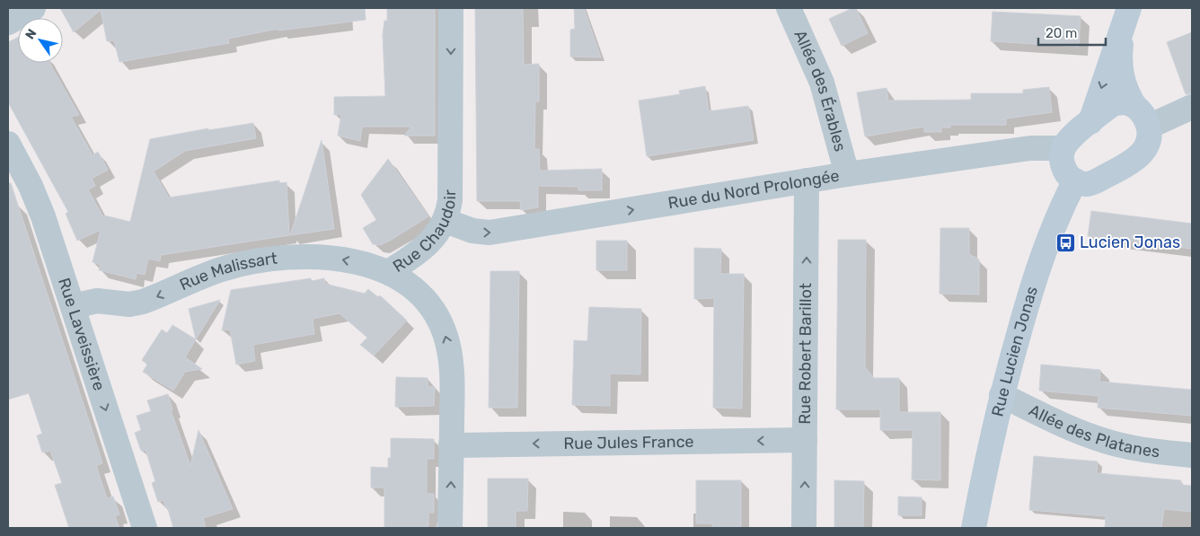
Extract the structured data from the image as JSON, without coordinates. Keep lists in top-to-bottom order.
{
  "streets": {
    "street": [
      "Allée des Érables",
      "Rue du Nord Prolongée",
      "Rue Chaudoir",
      "Rue Malissart",
      "Rue Laveissière",
      "Rue Lucien Jonas",
      "Rue Robert Barillot",
      "Allée des Platanes",
      "Rue Jules France"
    ]
  },
  "crossings": [
    ["Allée des Érables", "Rue du Nord Prolongée"],
    ["Rue du Nord Prolongée", "Rue Chaudoir"],
    ["Rue du Nord Prolongée", "Rue Lucien Jonas"],
    ["Rue du Nord Prolongée", "Rue Robert Barillot"],
    ["Rue Chaudoir", "Rue Malissart"],
    ["Rue Chaudoir", "Rue Jules France"],
    ["Rue Malissart", "Rue Laveissière"],
    ["Rue Lucien Jonas", "Allée des Platanes"],
    ["Rue Robert Barillot", "Rue Jules France"]
  ],
  "one_way": [
    "Rue du Nord Prolongée",
    "Rue Malissart",
    "Rue Laveissière",
    "Rue Robert Barillot",
    "Rue Jules France"
  ],
  "places": {
    "bus stop": ["Lucien Jonas"]
  },
  "scale_bar": "20 m",
  "north": "top left"
}
